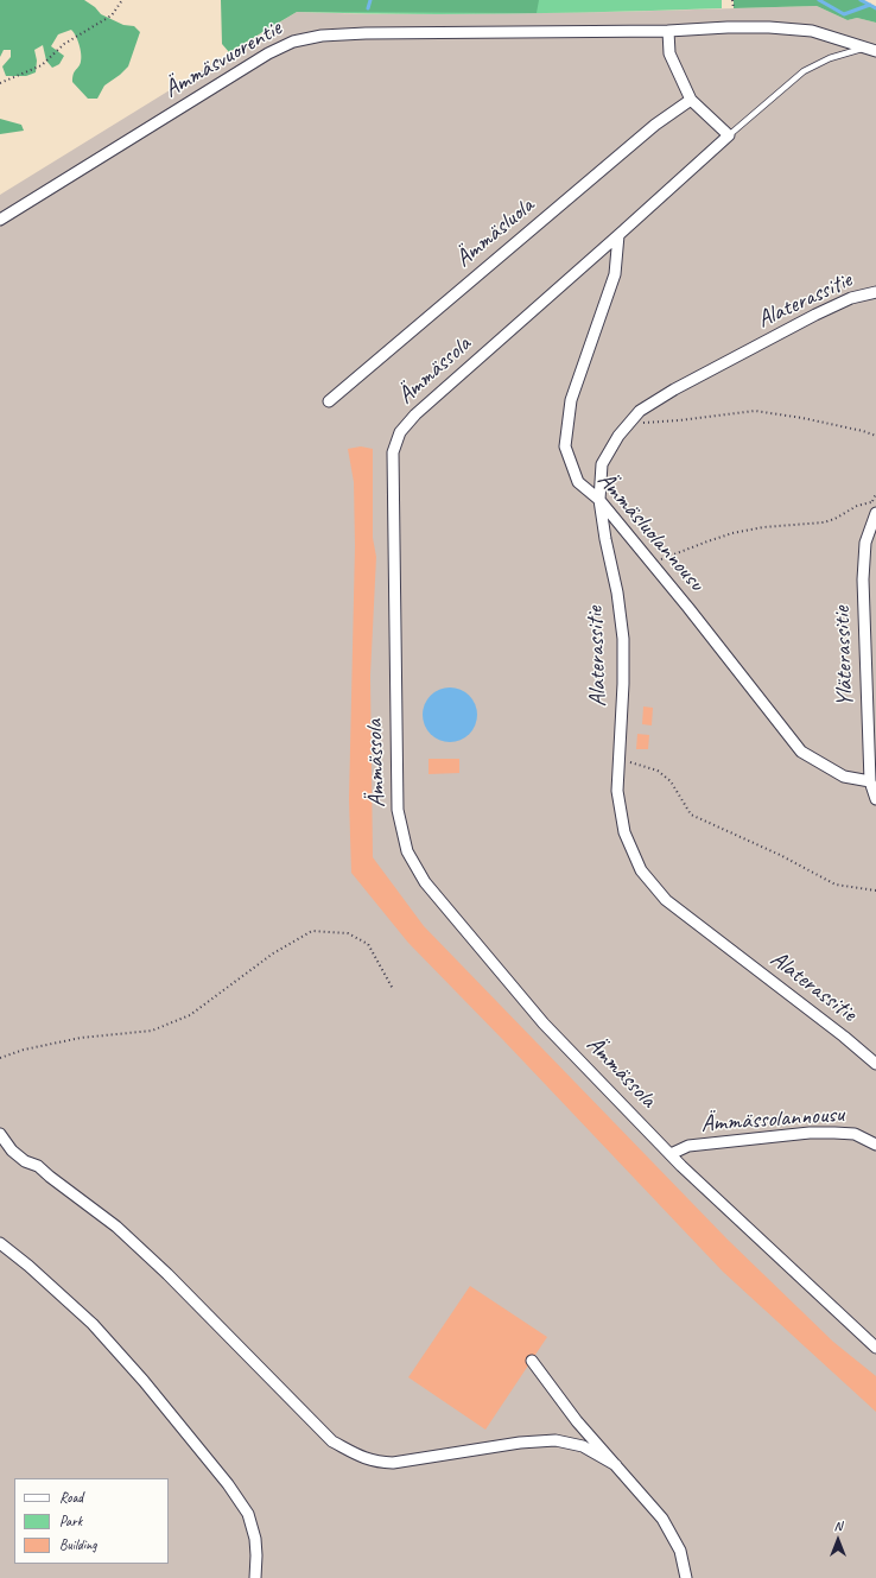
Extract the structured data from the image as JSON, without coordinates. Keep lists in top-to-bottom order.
{
  "streets": {
    "street": [
      "Ämmäsvuorentie",
      "Ämmäsluola",
      "Alaterassitie",
      "Ämmässola",
      "Ämmäsluolannousu",
      "Yläterassitie",
      "Ämmässolannousu"
    ]
  },
  "crossings": [
    ["Alaterassitie", "Ämmäsluolannousu"],
    ["Ämmässola", "Ämmäsluolannousu"],
    ["Ämmässola", "Ämmässolannousu"],
    ["Ämmäsluolannousu", "Yläterassitie"]
  ],
  "legend": ["Road", "Park", "Building"],
  "north": "top"
}
